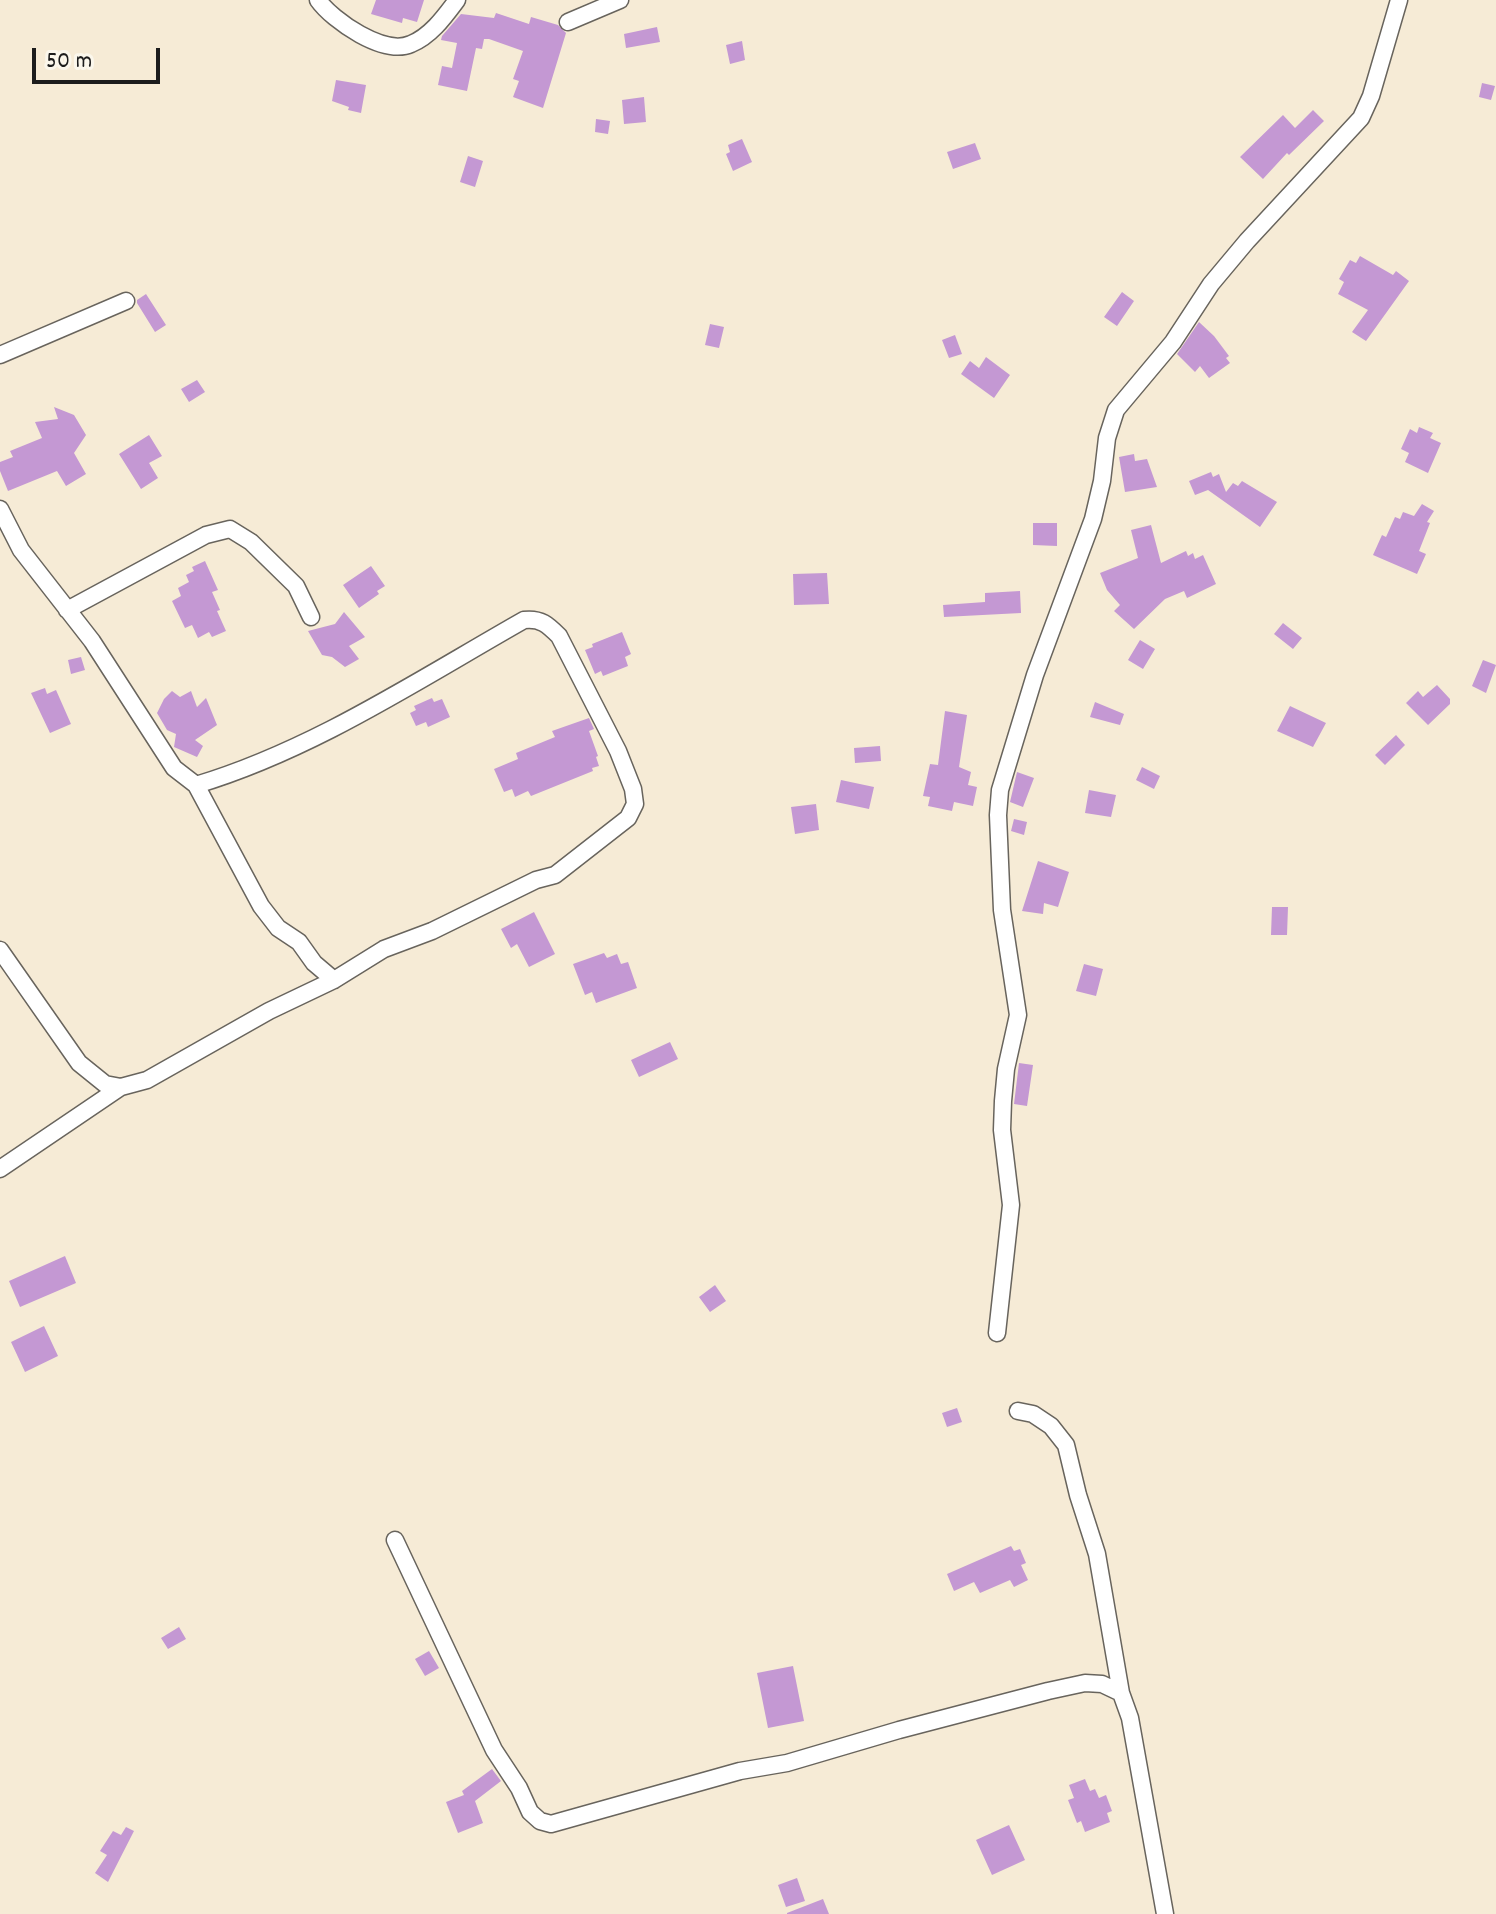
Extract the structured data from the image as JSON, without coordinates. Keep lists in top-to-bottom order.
{
  "scale_bar": "50 m"
}
